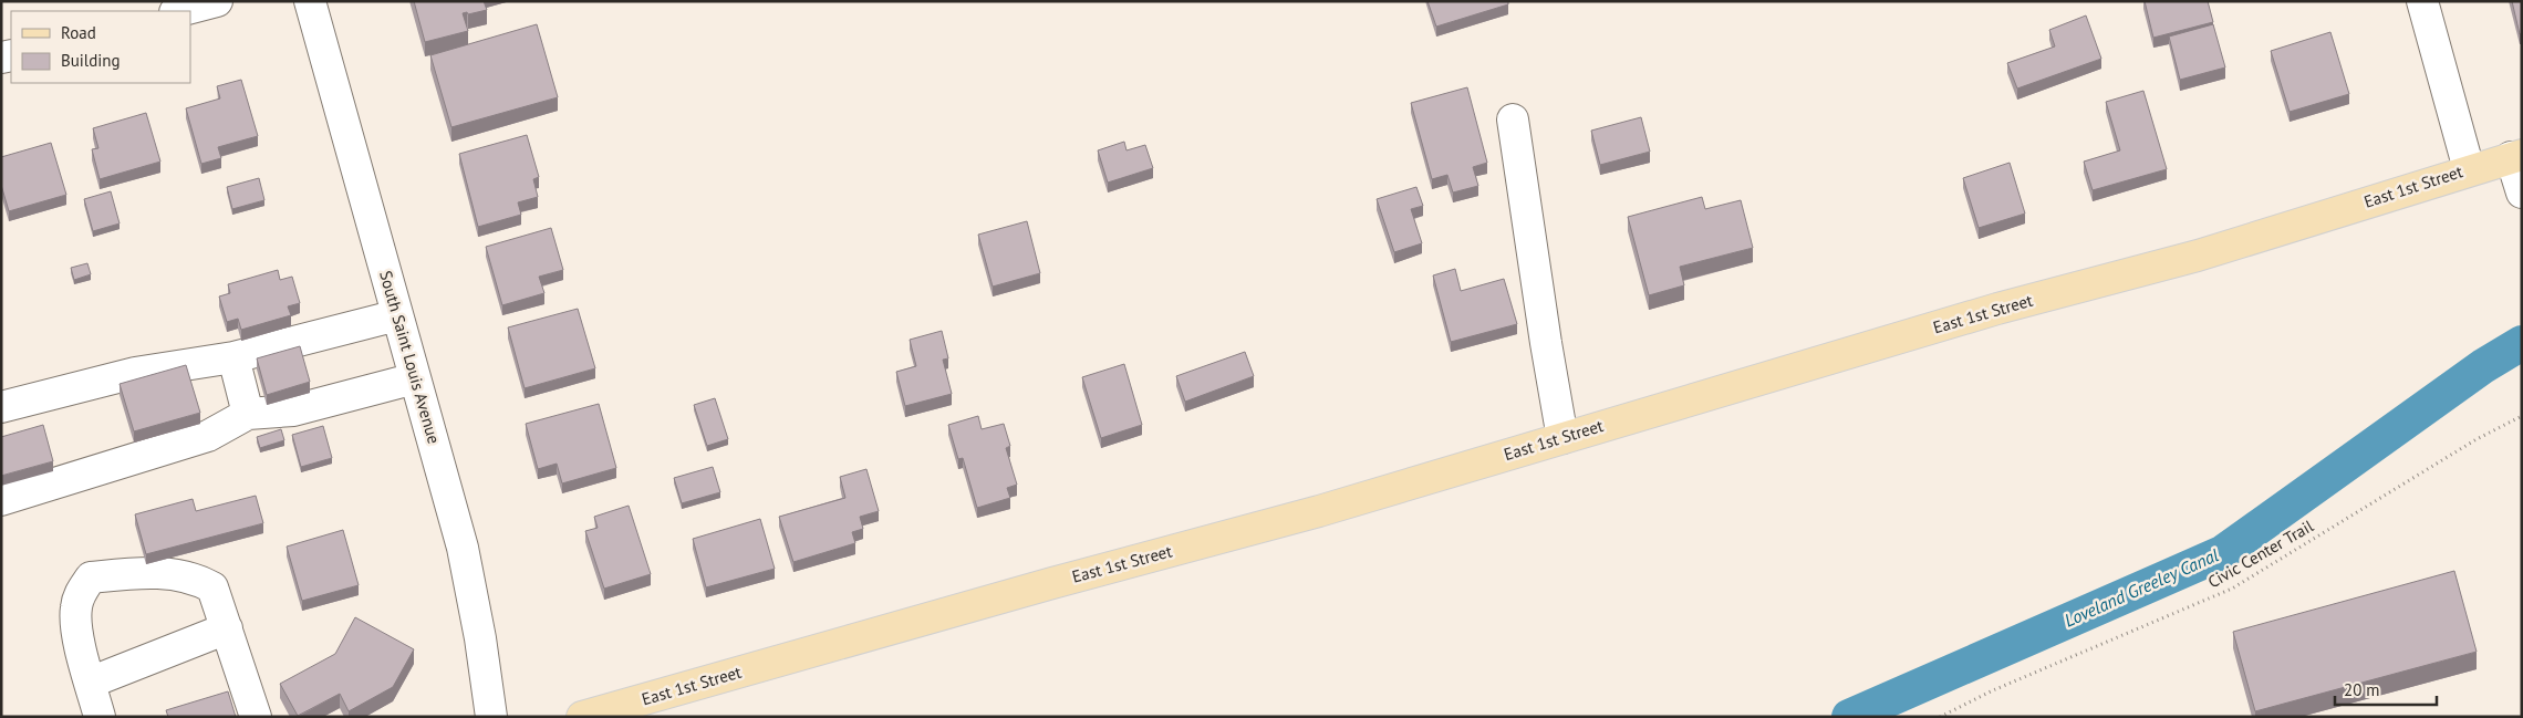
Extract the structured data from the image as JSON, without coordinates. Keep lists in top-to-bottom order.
{
  "streets": {
    "main road": ["East 1st Street"],
    "street": ["South Saint Louis Avenue"],
    "path": ["Civic Center Trail"]
  },
  "water": ["Loveland Greeley Canal"],
  "legend": ["Road", "Building"],
  "scale_bar": "20 m"
}
